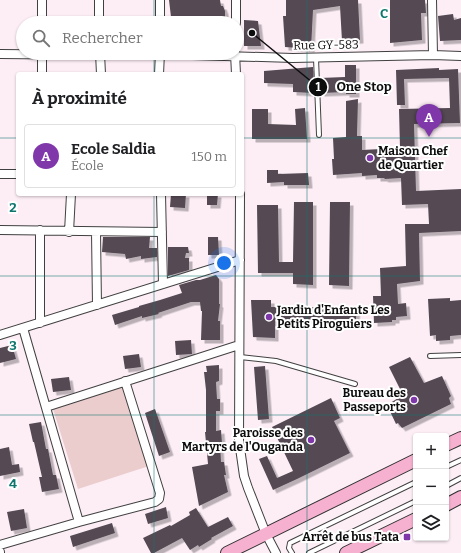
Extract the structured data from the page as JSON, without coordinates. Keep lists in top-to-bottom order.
{
  "streets": {
    "street": ["Rue GY-583"]
  },
  "places": {
    "other": [
      "One Stop",
      "Maison Chef de Quartier",
      "Jardin d'Enfants Les Petits Piroguiers",
      "Bureau des Passeports",
      "Paroisse des Martyrs de l'Ouganda"
    ],
    "transit": ["Arrêt de bus Tata"]
  },
  "page": {
    "search": "Rechercher",
    "heading": "À proximité",
    "pins": "A",
    "list": [
      {
        "mark": "A",
        "name": "Ecole Saldia",
        "note": "École",
        "value": "150 m"
      }
    ],
    "map_buttons": ["+", "−"]
  },
  "grid": {
    "columns": ["C"],
    "rows": ["2", "3", "4"]
  }
}
